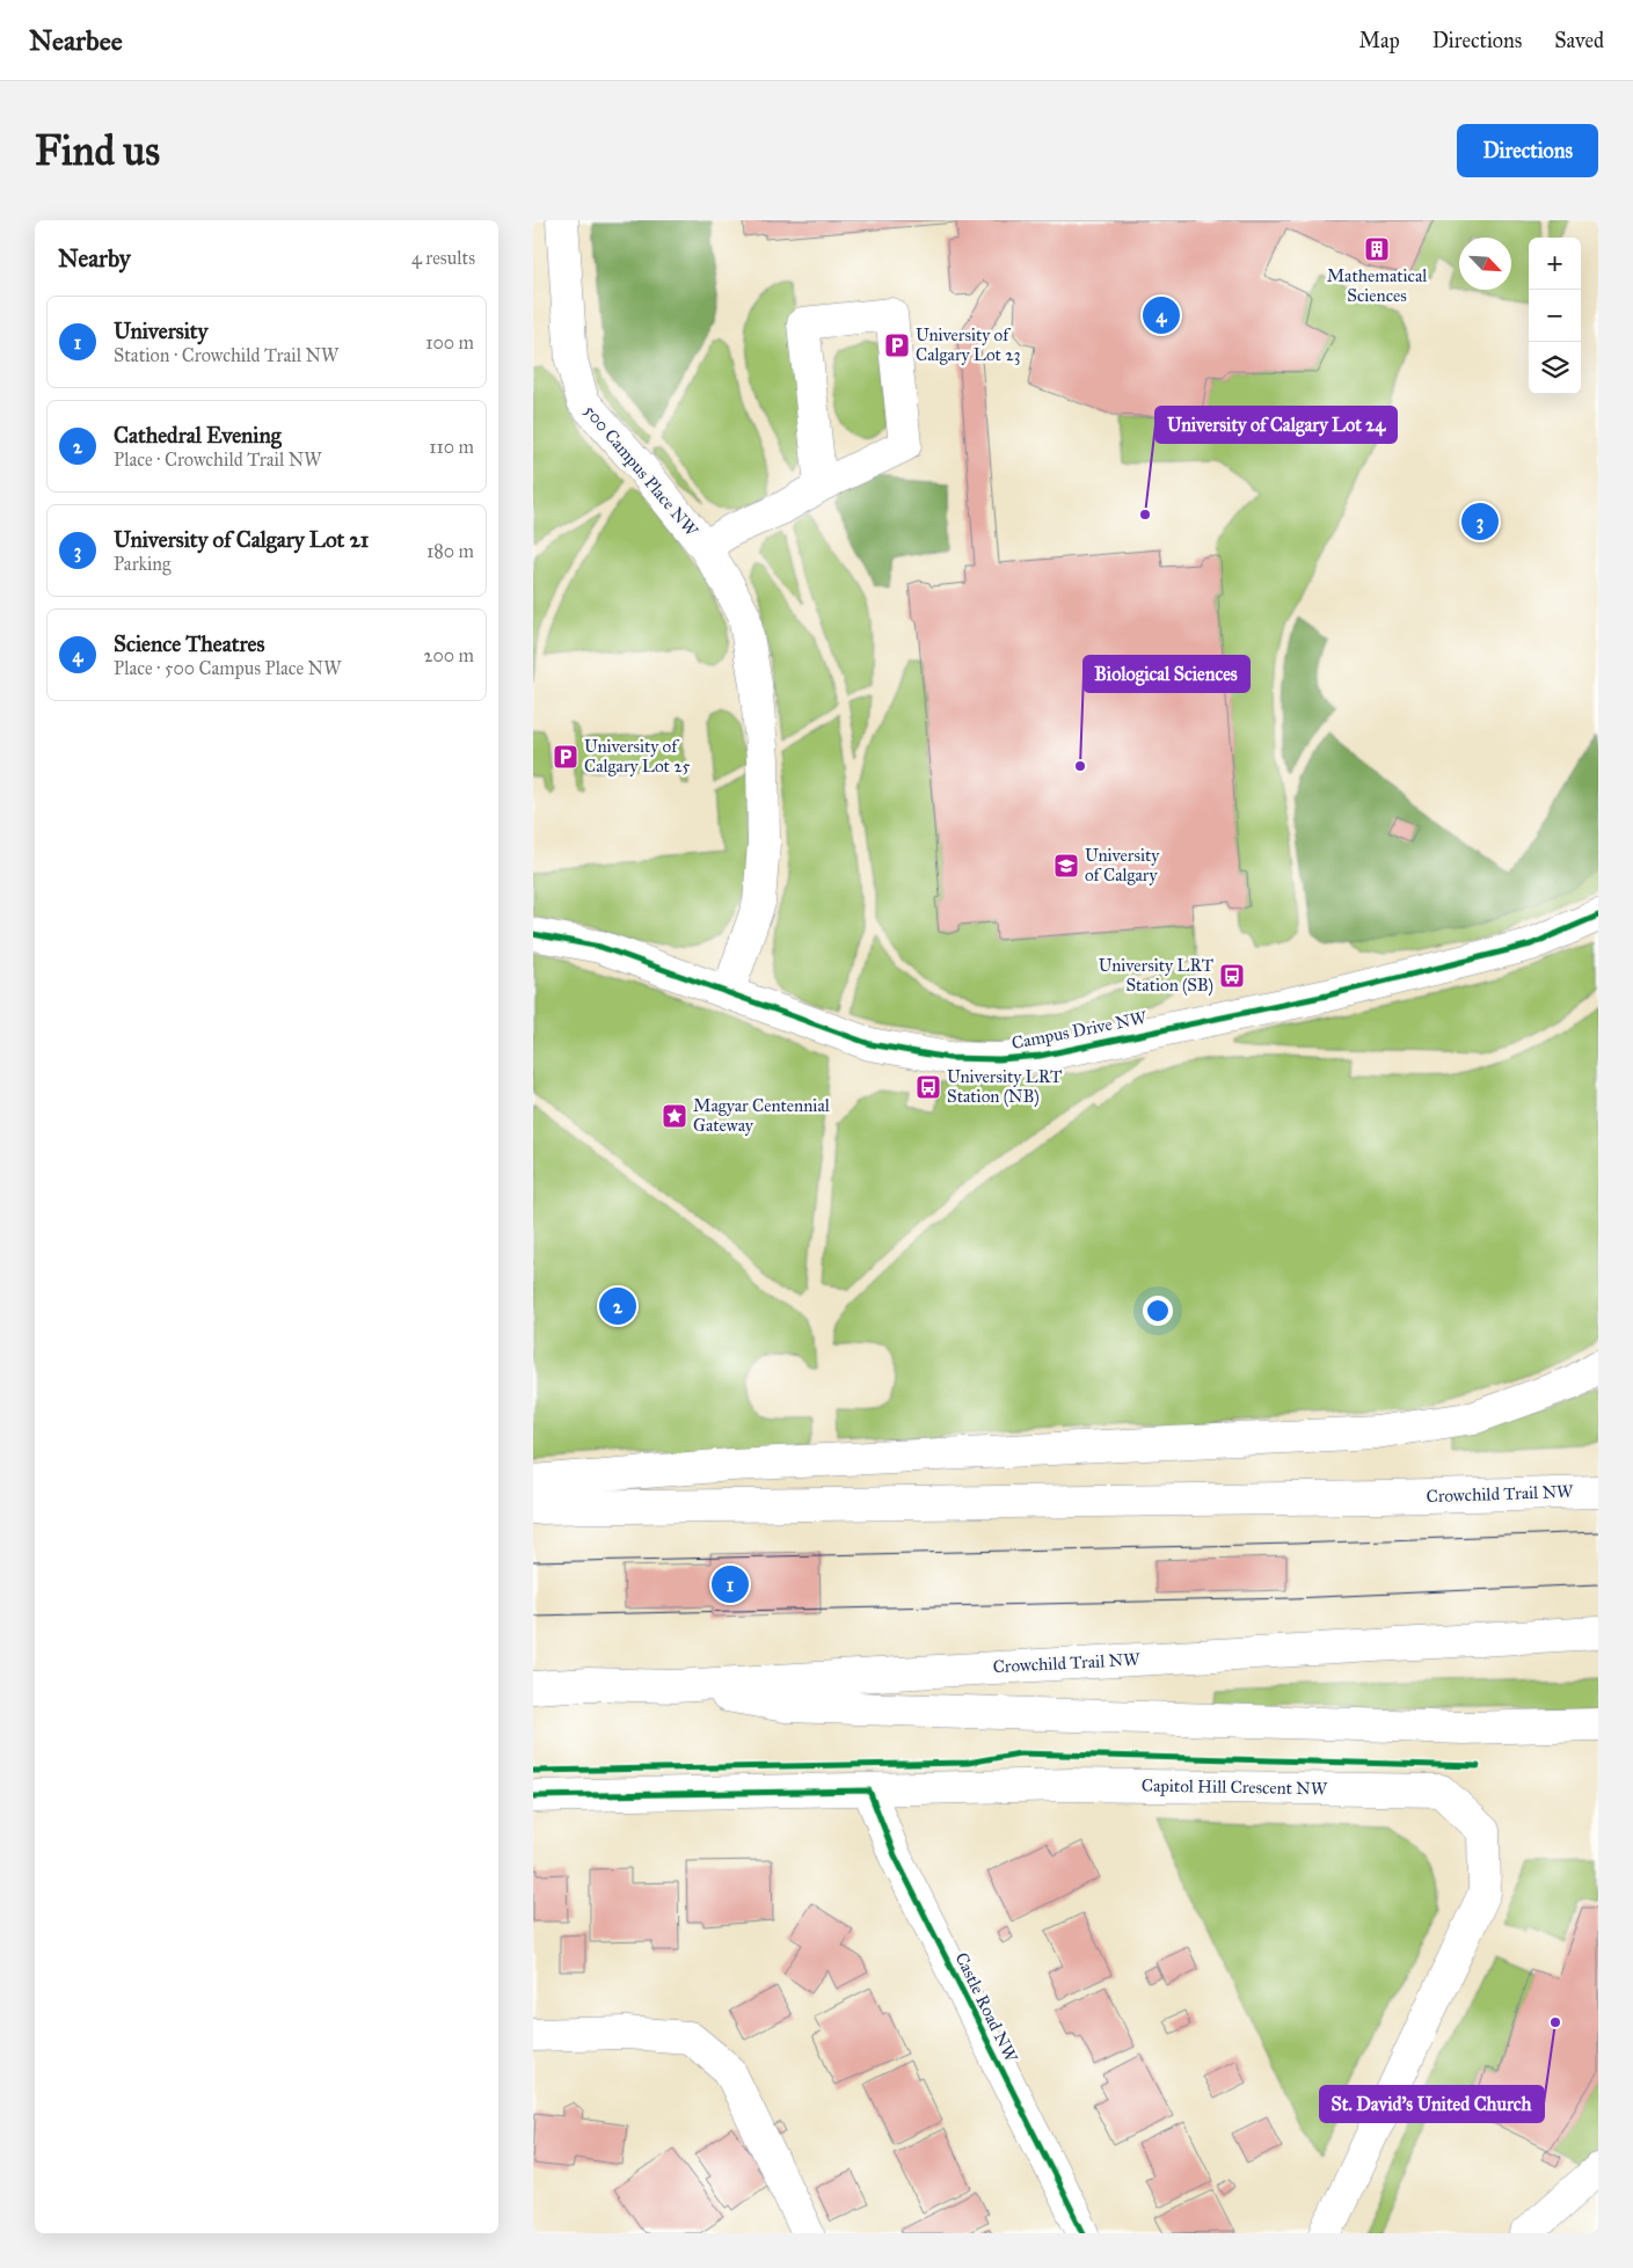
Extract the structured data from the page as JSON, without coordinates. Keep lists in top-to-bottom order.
{
  "streets": {
    "main road": [
      "500 Campus Place NW",
      "Campus Drive NW",
      "Crowchild Trail NW",
      "Capitol Hill Crescent NW",
      "Castle Road NW"
    ]
  },
  "crossings": [
    ["500 Campus Place NW", "Campus Drive NW"],
    ["Capitol Hill Crescent NW", "Castle Road NW"]
  ],
  "places": {
    "building": ["Mathematical Sciences"],
    "parking": ["University of Calgary Lot 23", "University of Calgary Lot 25"],
    "other": ["University of Calgary Lot 24", "Biological Sciences", "St. David's United Church"],
    "school or university": ["University of Calgary"],
    "bus stop": ["University LRT Station (SB)", "University LRT Station (NB)"],
    "place": ["Magyar Centennial Gateway"]
  },
  "north": "bottom right",
  "page": {
    "header": "Nearbee",
    "nav": ["Map", "Directions", "Saved"],
    "buttons": "Directions",
    "title": "Find us",
    "heading": ["Nearby", "4 results"],
    "map_buttons": ["+", "−"],
    "pins": [
      "4",
      "3",
      "2",
      "1"
    ],
    "list": [
      {
        "mark": "1",
        "name": "University",
        "note": "Station · Crowchild Trail NW",
        "value": "100 m"
      },
      {
        "mark": "2",
        "name": "Cathedral Evening",
        "note": "Place · Crowchild Trail NW",
        "value": "110 m"
      },
      {
        "mark": "3",
        "name": "University of Calgary Lot 21",
        "note": "Parking",
        "value": "180 m"
      },
      {
        "mark": "4",
        "name": "Science Theatres",
        "note": "Place · 500 Campus Place NW",
        "value": "200 m"
      }
    ]
  }
}
